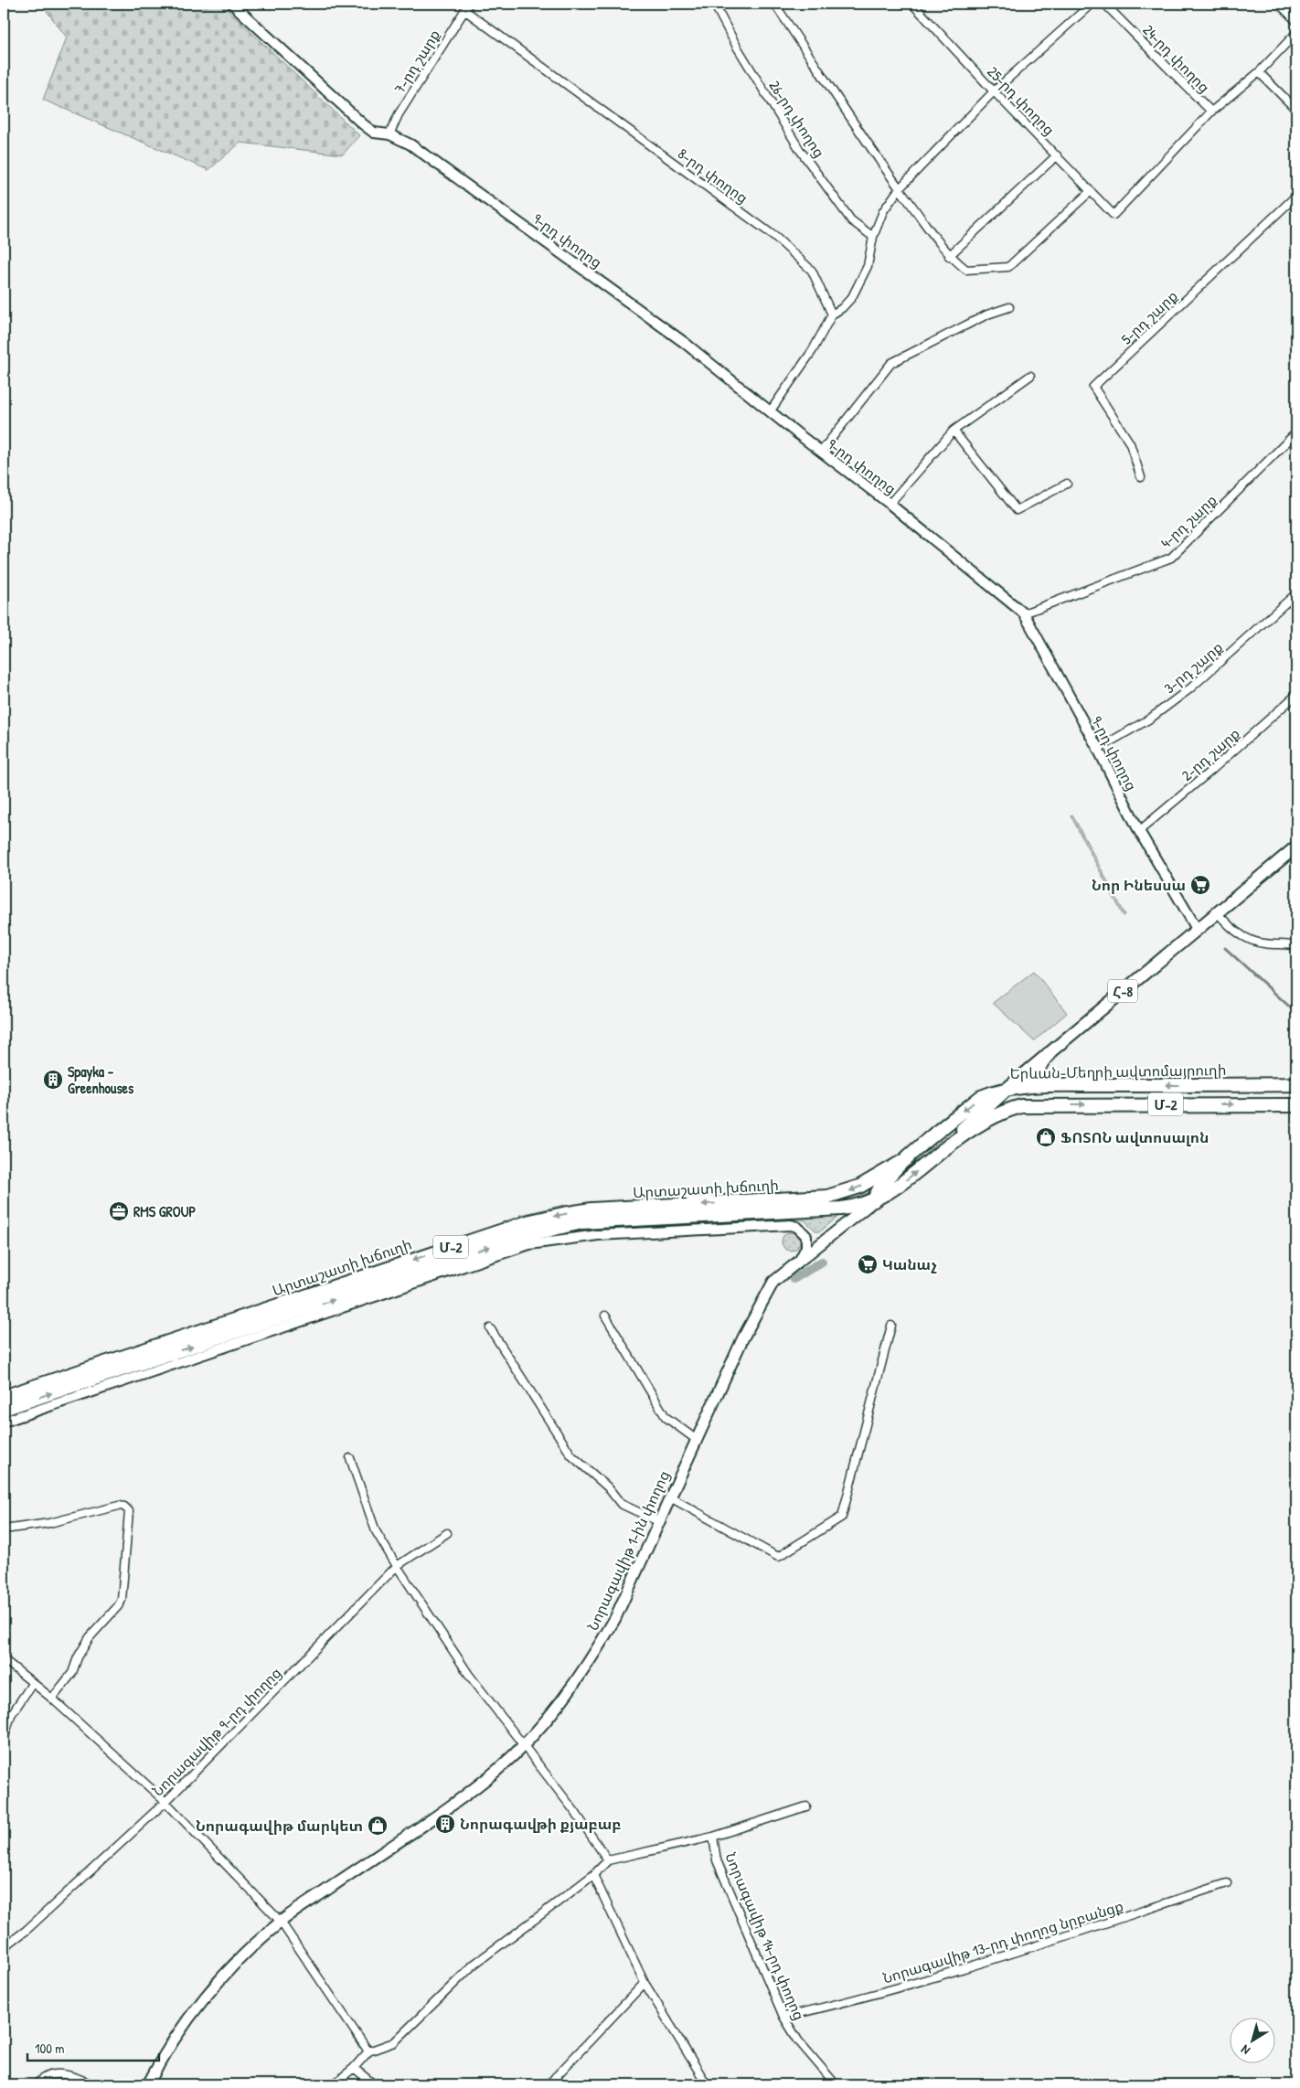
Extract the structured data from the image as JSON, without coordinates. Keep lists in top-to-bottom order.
{
  "streets": {
    "highway": ["Երևան-Մեղրի ավտոմայրուղի", "Մ-2", "Արտաշատի խճուղի"],
    "main road": ["Հ-8", "Նորագավիթ 1-ին փողոց"],
    "street": [
      "24-րդ փողոց",
      "7-րդ շարք",
      "25-րդ փողոց",
      "26-րդ փողոց",
      "8-րդ փողոց",
      "9-րդ փողոց",
      "5-րդ շարք",
      "4-րդ շարք",
      "3-րդ շարք",
      "2-րդ շարք",
      "Նորագավիթ 9-րդ փողոց",
      "Նորագավիթ 14-րդ փողոց",
      "Նորագավիթ 13-րդ փողոց նրբանցք"
    ]
  },
  "crossings": [
    ["24-րդ փողոց", "25-րդ փողոց"],
    ["7-րդ շարք", "8-րդ փողոց"],
    ["7-րդ շարք", "9-րդ փողոց"],
    ["9-րդ փողոց", "4-րդ շարք"],
    ["9-րդ փողոց", "3-րդ շարք"],
    ["9-րդ փողոց", "2-րդ շարք"],
    ["9-րդ փողոց", "Հ-8"],
    ["Հ-8", "Երևան-Մեղրի ավտոմայրուղի"],
    ["Հ-8", "Մ-2"],
    ["Երևան-Մեղրի ավտոմայրուղի", "Մ-2"],
    ["Երևան-Մեղրի ավտոմայրուղի", "Արտաշատի խճուղի"],
    ["Մ-2", "Արտաշատի խճուղի"],
    ["Մ-2", "Նորագավիթ 1-ին փողոց"],
    ["Արտաշատի խճուղի", "Նորագավիթ 1-ին փողոց"],
    ["Նորագավիթ 14-րդ փողոց", "Նորագավիթ 13-րդ փողոց նրբանցք"]
  ],
  "places": {
    "supermarket": ["Նոր Ինեսսա", "Կանաչ"],
    "building": ["Spayka - Greenhouses", "Նորագավթի քյաբաբ"],
    "shop": ["ՖՈՏՈՆ ավտոսալոն", "Նորագավիթ մարկետ"],
    "office": ["RMS GROUP"]
  },
  "scale_bar": "100 m",
  "north": "bottom left"
}
